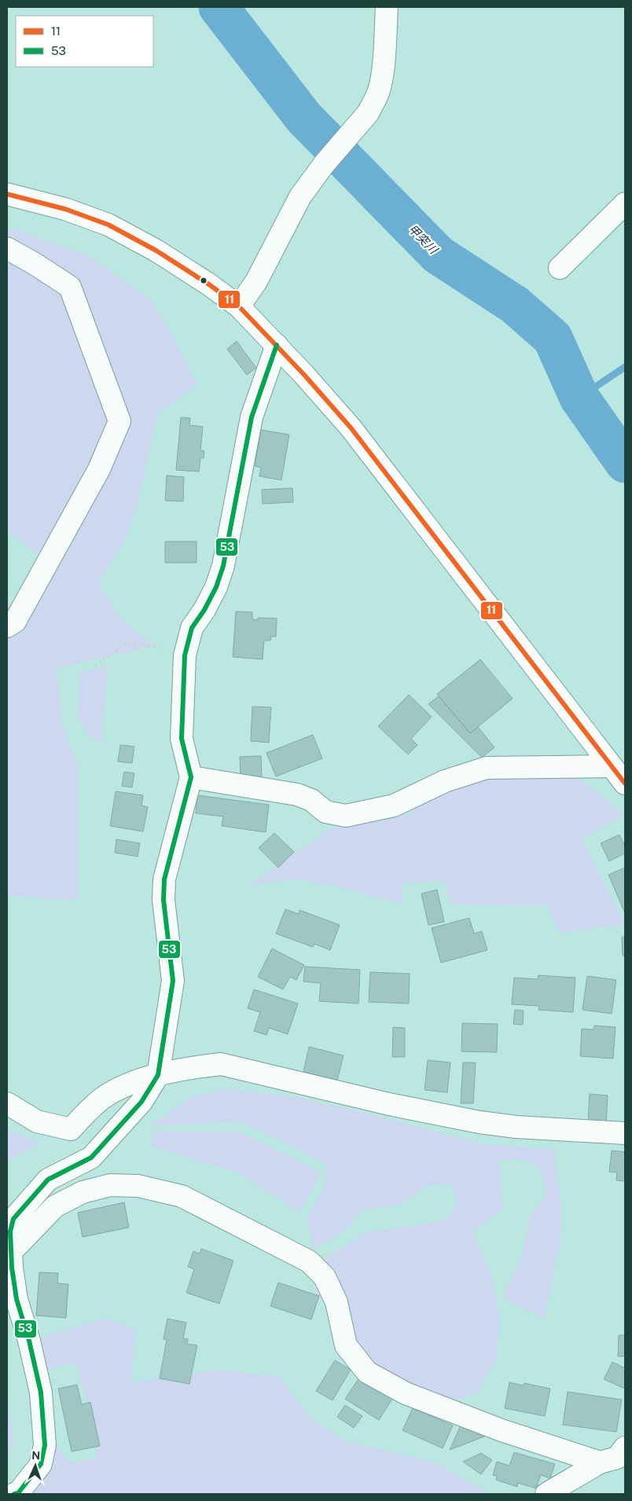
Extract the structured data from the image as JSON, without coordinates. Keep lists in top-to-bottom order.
{
  "water": ["甲突川"],
  "lines": ["transit line 11", "transit line 53"],
  "legend": ["11", "53"],
  "north": "top"
}
